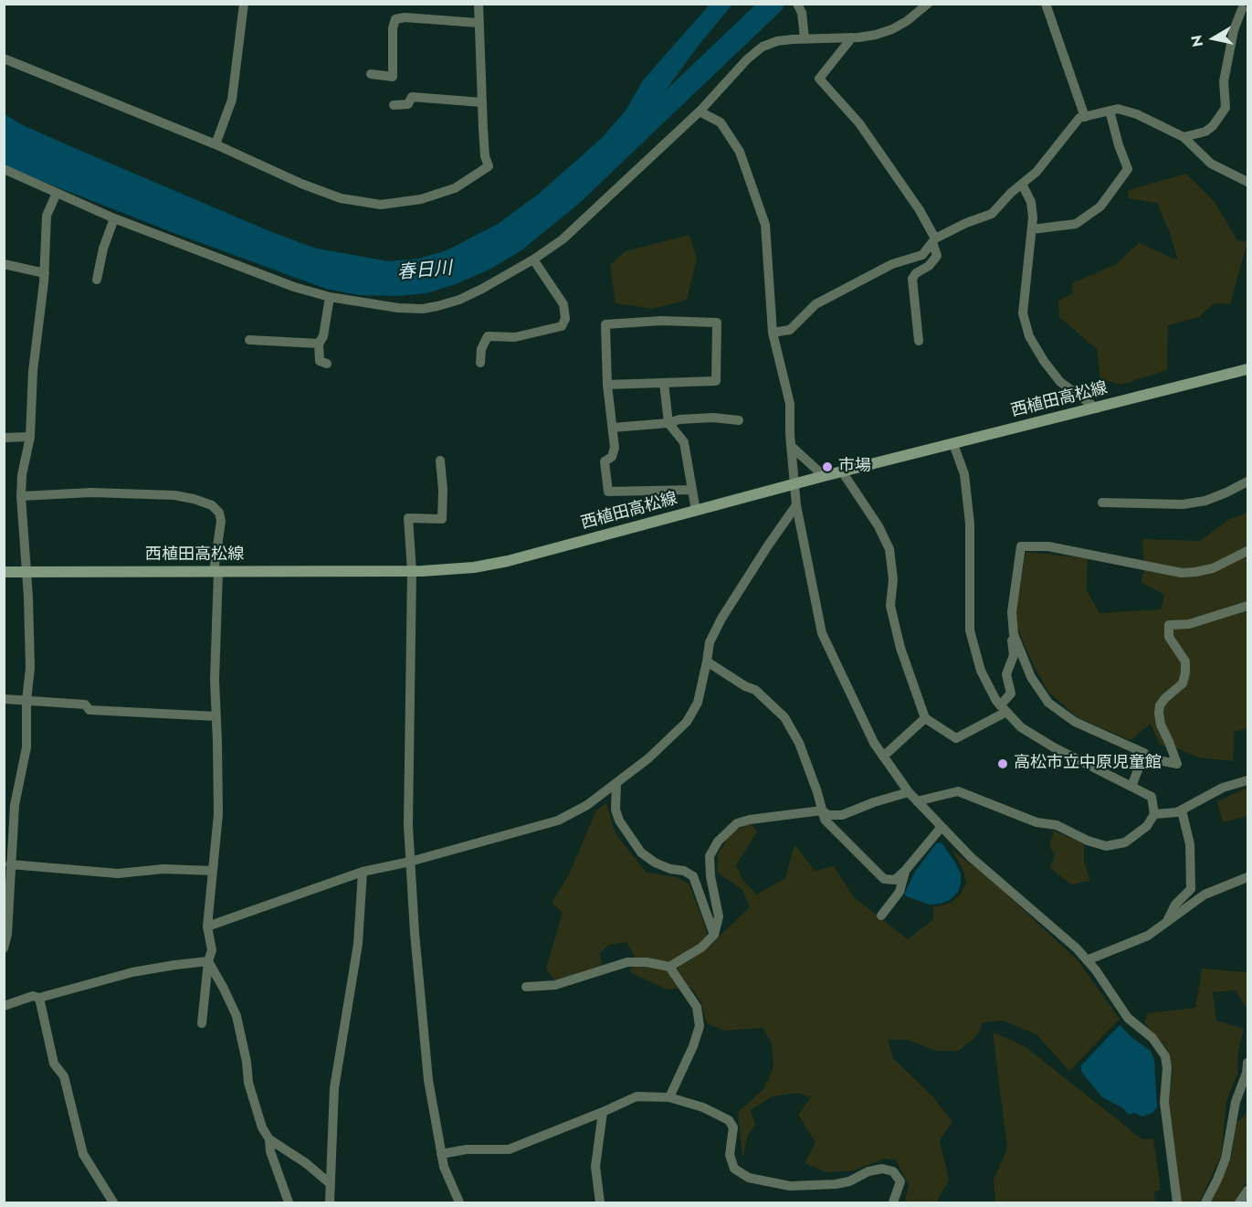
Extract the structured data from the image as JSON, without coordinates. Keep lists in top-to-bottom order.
{
  "streets": {
    "main road": ["西植田高松線"]
  },
  "water": ["春日川"],
  "places": ["市場", "高松市立中原児童館"],
  "north": "left"
}
